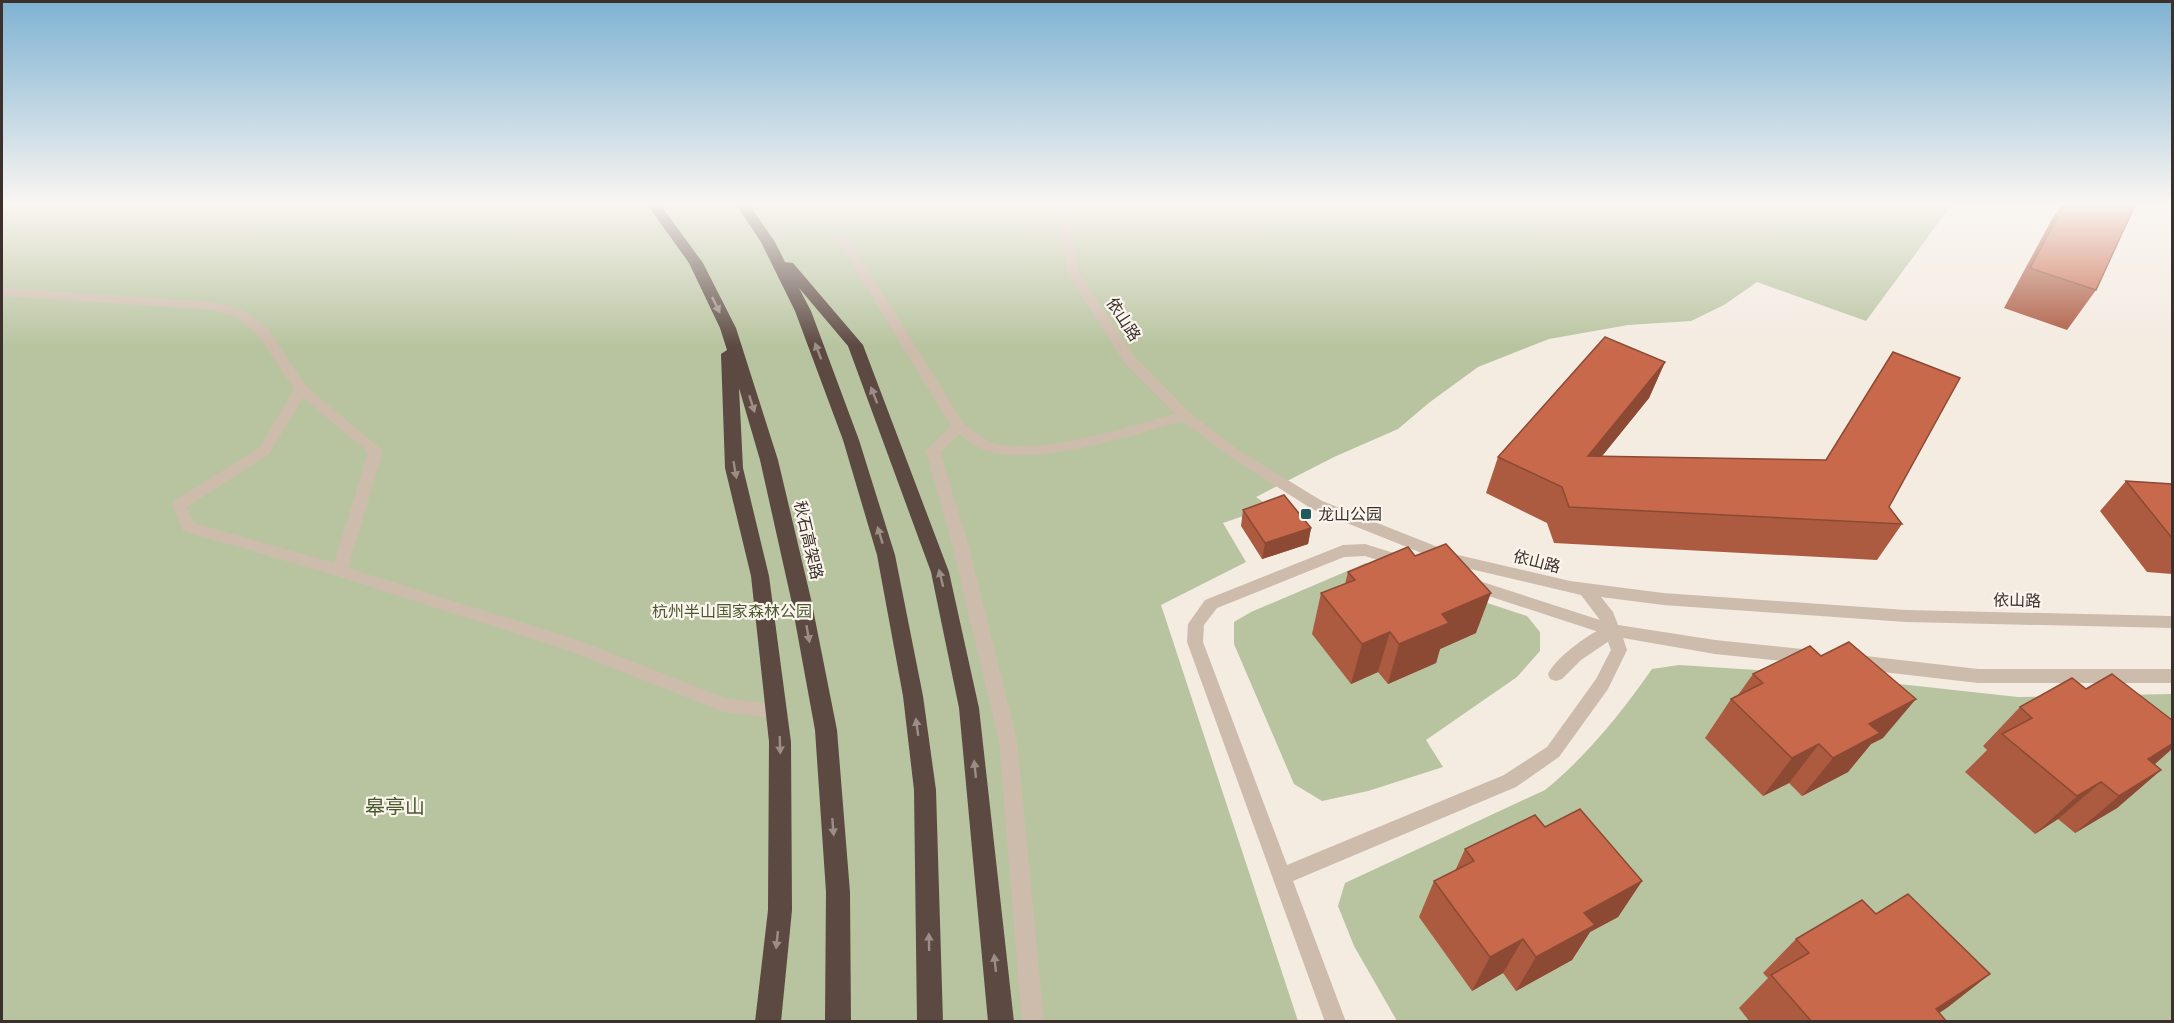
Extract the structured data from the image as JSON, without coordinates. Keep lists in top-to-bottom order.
{
  "streets": {
    "highway": ["秋石高架路"],
    "street": ["依山路"]
  },
  "parks": ["杭州半山国家森林公园", "皋亭山"],
  "places": {
    "transit": ["龙山公园"]
  }
}
